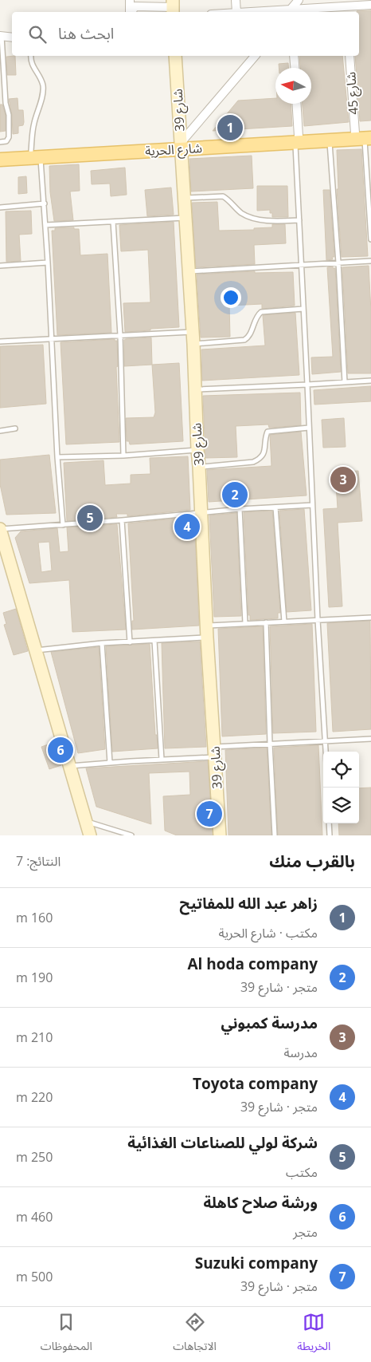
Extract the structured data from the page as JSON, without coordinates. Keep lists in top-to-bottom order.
{
  "streets": {
    "main road": ["شارع الحرية"],
    "street": ["شارع 45", "شارع 39"]
  },
  "crossings": [
    ["شارع 45", "شارع الحرية"],
    ["شارع 39", "شارع الحرية"]
  ],
  "north": "left",
  "page": {
    "search": "ابحث هنا",
    "pins": [
      "1",
      "3",
      "2",
      "5",
      "4",
      "6",
      "7"
    ],
    "heading": ["بالقرب منك", "النتائج: 7"],
    "list": [
      {
        "mark": "1",
        "name": "زاهر عبد الله للمفاتيح",
        "note": "مكتب · شارع الحرية",
        "value": "160 m"
      },
      {
        "mark": "2",
        "name": "Al hoda company",
        "note": "متجر · شارع 39",
        "value": "190 m"
      },
      {
        "mark": "3",
        "name": "مدرسة كمبوني",
        "note": "مدرسة",
        "value": "210 m"
      },
      {
        "mark": "4",
        "name": "Toyota company",
        "note": "متجر · شارع 39",
        "value": "220 m"
      },
      {
        "mark": "5",
        "name": "شركة لولي للصناعات الغذائية",
        "note": "مكتب",
        "value": "250 m"
      },
      {
        "mark": "6",
        "name": "ورشة صلاح كاهلة",
        "note": "متجر",
        "value": "460 m"
      },
      {
        "mark": "7",
        "name": "Suzuki company",
        "note": "متجر · شارع 39",
        "value": "500 m"
      }
    ],
    "nav": ["الخريطة", "الاتجاهات", "المحفوظات"]
  }
}
